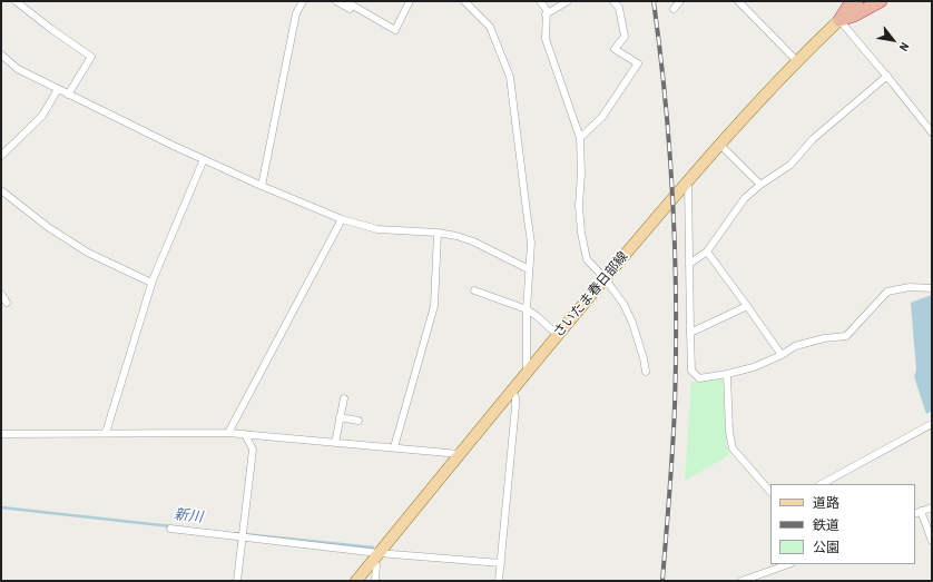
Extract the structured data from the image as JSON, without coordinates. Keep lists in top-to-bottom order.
{
  "streets": {
    "main road": ["さいたま春日部線"]
  },
  "water": ["新川"],
  "legend": ["道路", "鉄道", "公園"],
  "north": "bottom right"
}
